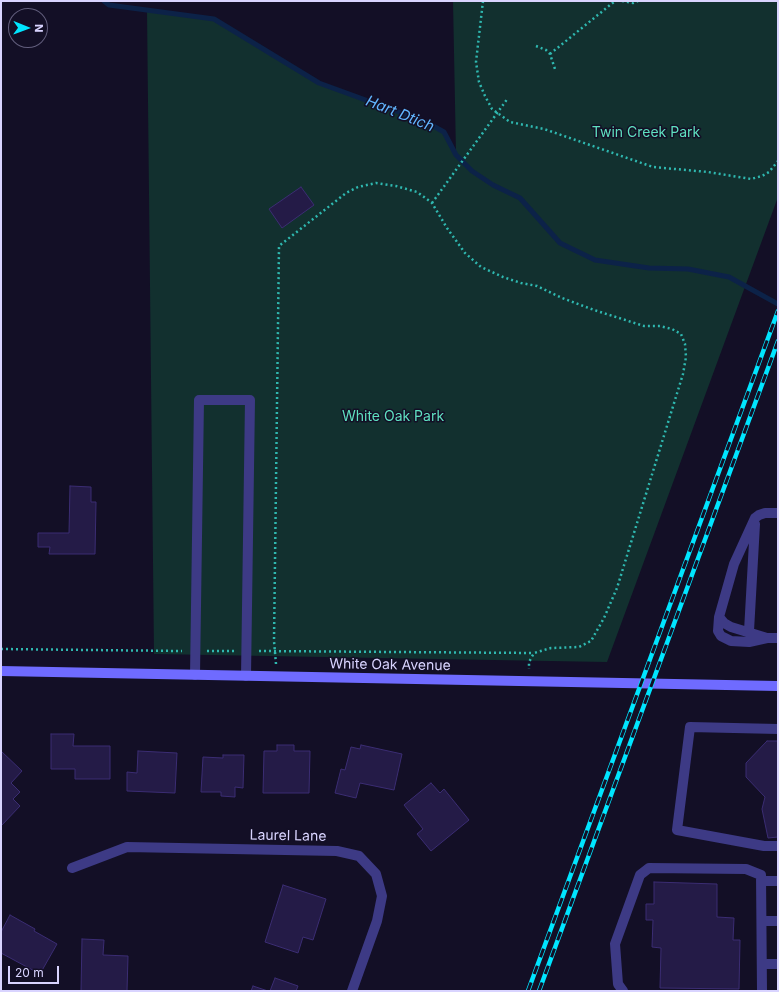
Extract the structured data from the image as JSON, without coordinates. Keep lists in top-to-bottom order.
{
  "streets": {
    "street": ["White Oak Avenue", "Laurel Lane"]
  },
  "water": ["Hart Dtich"],
  "parks": ["Twin Creek Park", "White Oak Park"],
  "scale_bar": "20 m",
  "north": "right"
}
